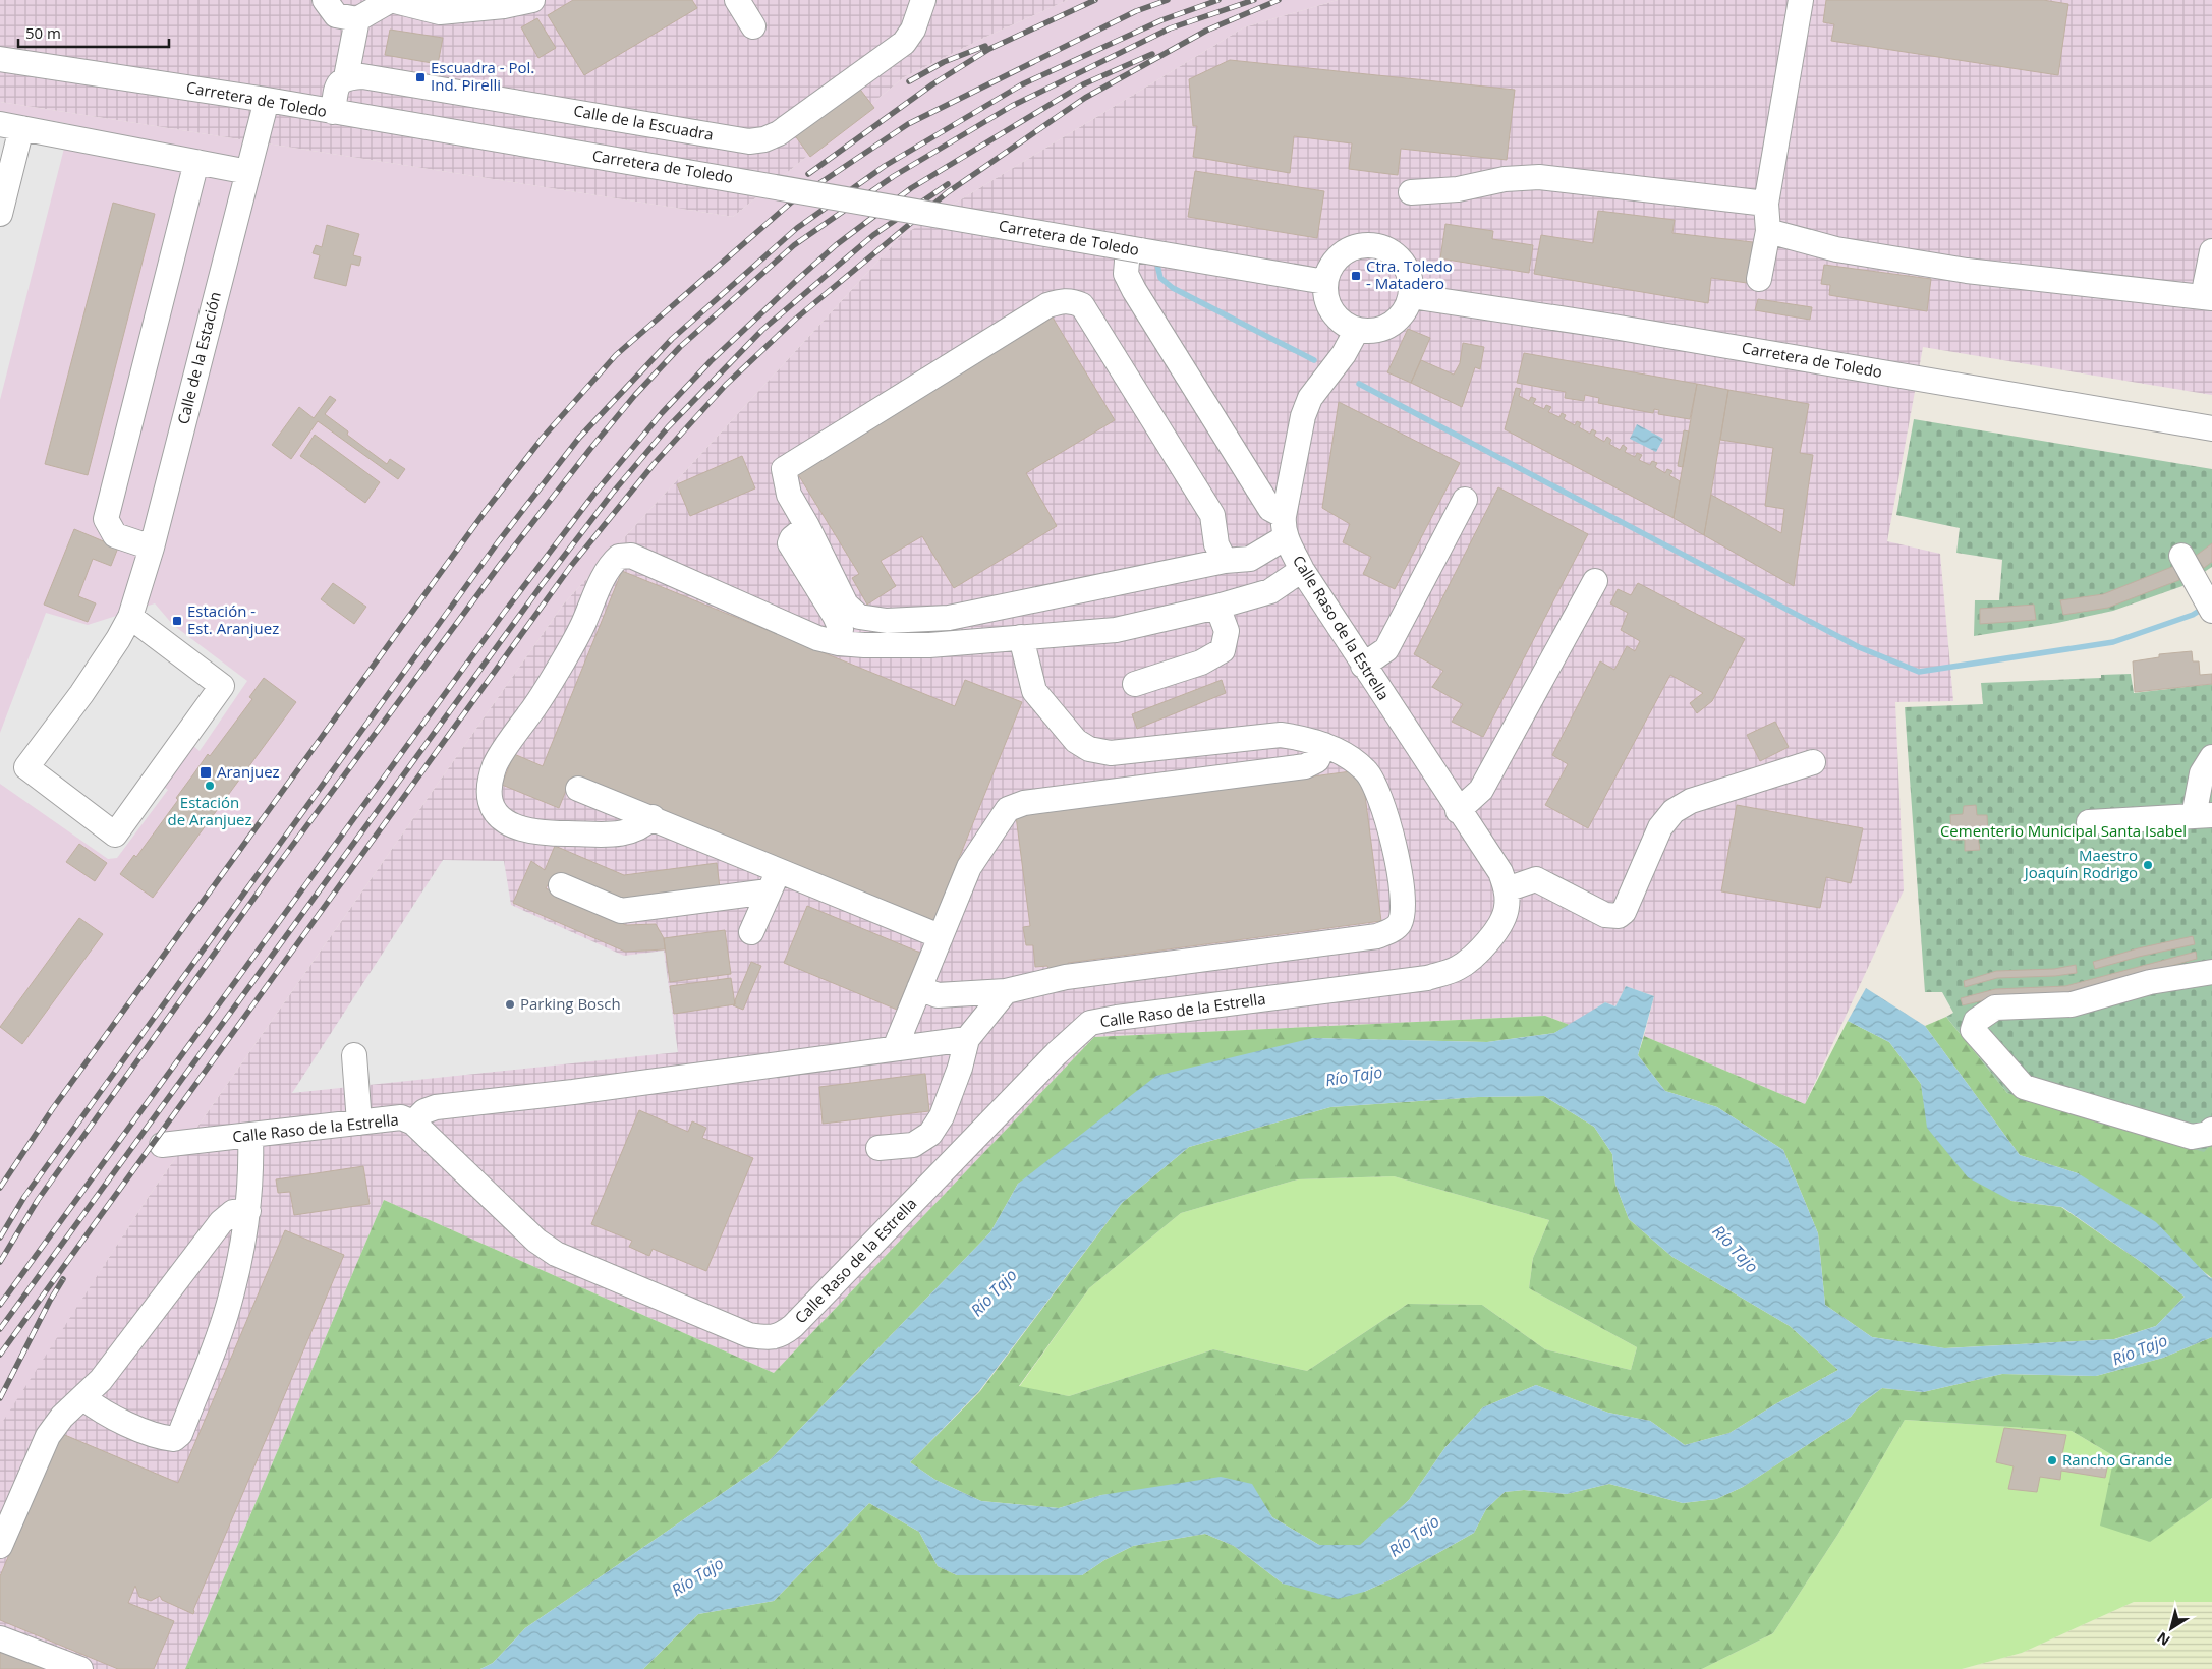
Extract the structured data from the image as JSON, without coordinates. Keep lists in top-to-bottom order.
{
  "streets": {
    "street": [
      "Carretera de Toledo",
      "Calle de la Escuadra",
      "Calle de la Estación",
      "Calle Raso de la Estrella"
    ]
  },
  "crossings": [
    ["Carretera de Toledo", "Calle de la Estación"],
    ["Carretera de Toledo", "Calle Raso de la Estrella"]
  ],
  "water": ["Río Tajo"],
  "parks": ["Cementerio Municipal Santa Isabel"],
  "places": {
    "transit": [
      "Escuadra - Pol. Ind. Pirelli",
      "Ctra. Toledo - Matadero",
      "Estación - Est. Aranjuez",
      "Aranjuez"
    ],
    "other": [
      "Estación de Aranjuez",
      "Maestro Joaquín Rodrigo",
      "Parking Bosch",
      "Rancho Grande"
    ]
  },
  "scale_bar": "50 m",
  "north": "bottom left"
}
